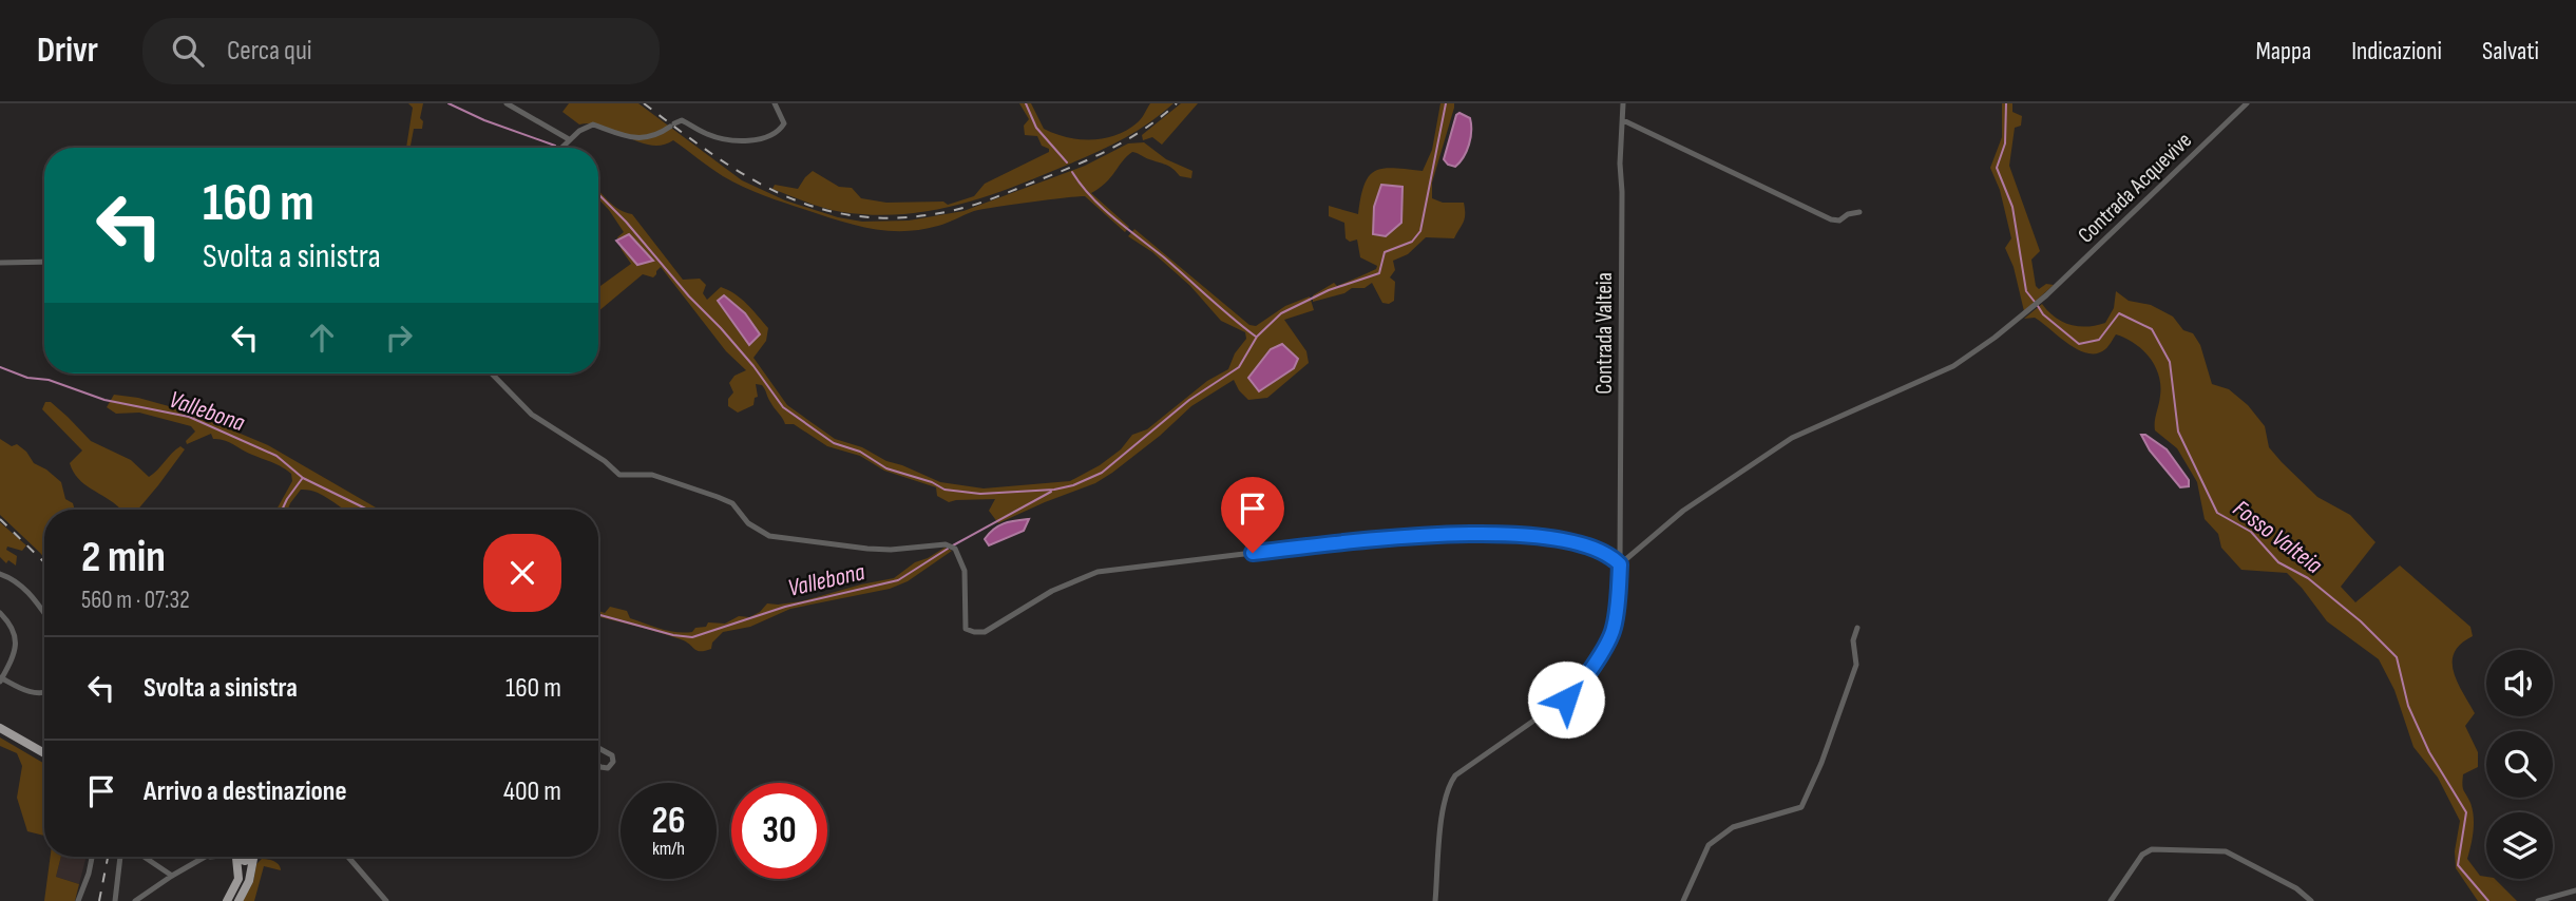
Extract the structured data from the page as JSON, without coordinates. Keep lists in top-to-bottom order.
{
  "streets": {
    "street": ["Contrada Acquevive", "Contrada Valteia"]
  },
  "crossings": [
    ["Contrada Acquevive", "Contrada Valteia"]
  ],
  "water": ["Vallebona", "Fosso Valteia"],
  "page": {
    "header": "Drivr",
    "search": "Cerca qui",
    "nav": ["Mappa", "Indicazioni", "Salvati"],
    "turn": ["160 m", "Svolta a sinistra"],
    "heading": ["2 min", "560 m · 07:32"],
    "list": [
      {
        "name": "Svolta a sinistra",
        "value": "160 m"
      },
      {
        "name": "Arrivo a destinazione",
        "value": "400 m"
      }
    ],
    "speed": "26 km/h",
    "limit": "30"
  }
}
